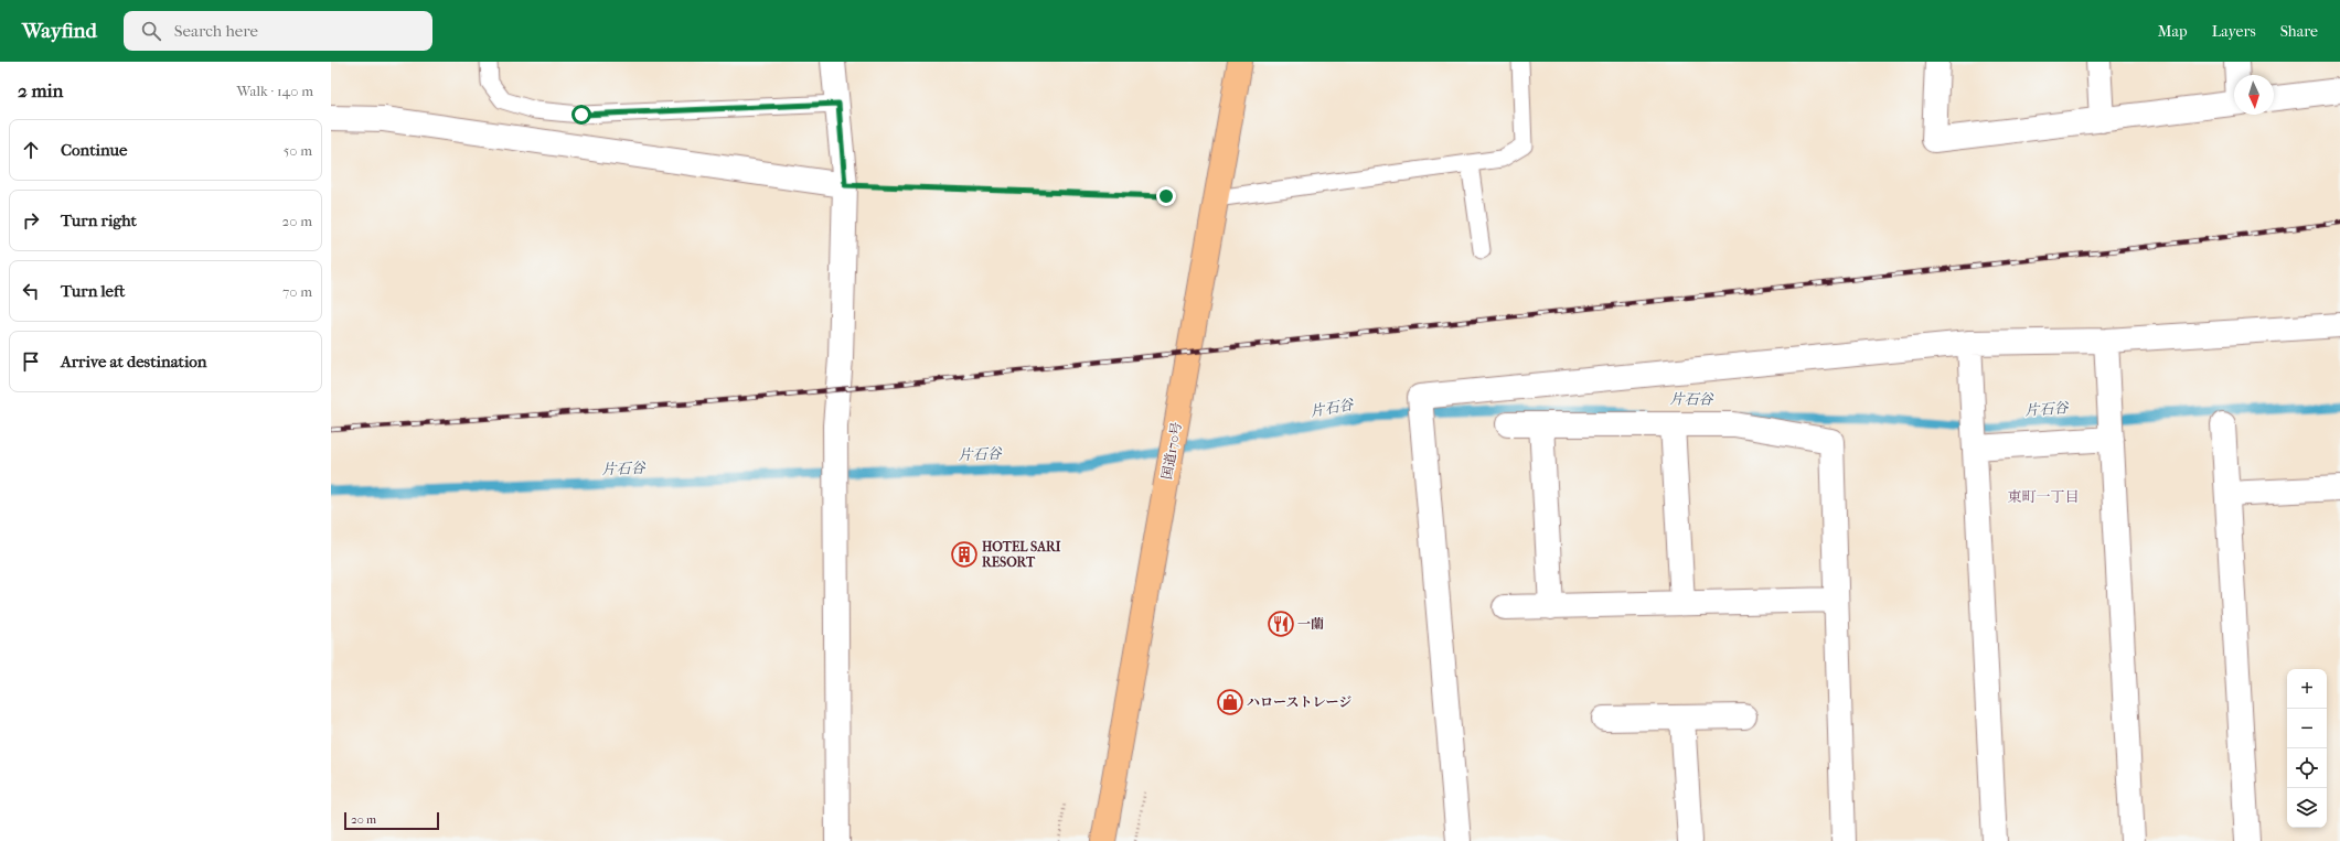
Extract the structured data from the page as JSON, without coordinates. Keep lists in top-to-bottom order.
{
  "streets": {
    "highway": ["国道170号"]
  },
  "districts": ["東町一丁目"],
  "water": ["片石谷"],
  "places": {
    "building": ["HOTEL SARI RESORT"],
    "restaurant": ["一蘭"],
    "shop": ["ハローストレージ"]
  },
  "scale_bar": "20 m",
  "north": "bottom",
  "page": {
    "header": "Wayfind",
    "search": "Search here",
    "nav": ["Map", "Layers", "Share"],
    "heading": ["2 min", "Walk · 140 m"],
    "list": [
      ["Continue", "50 m"],
      ["Turn right", "20 m"],
      ["Turn left", "70 m"],
      "Arrive at destination"
    ],
    "map_buttons": ["+", "−"],
    "scale": "20 m"
  }
}
